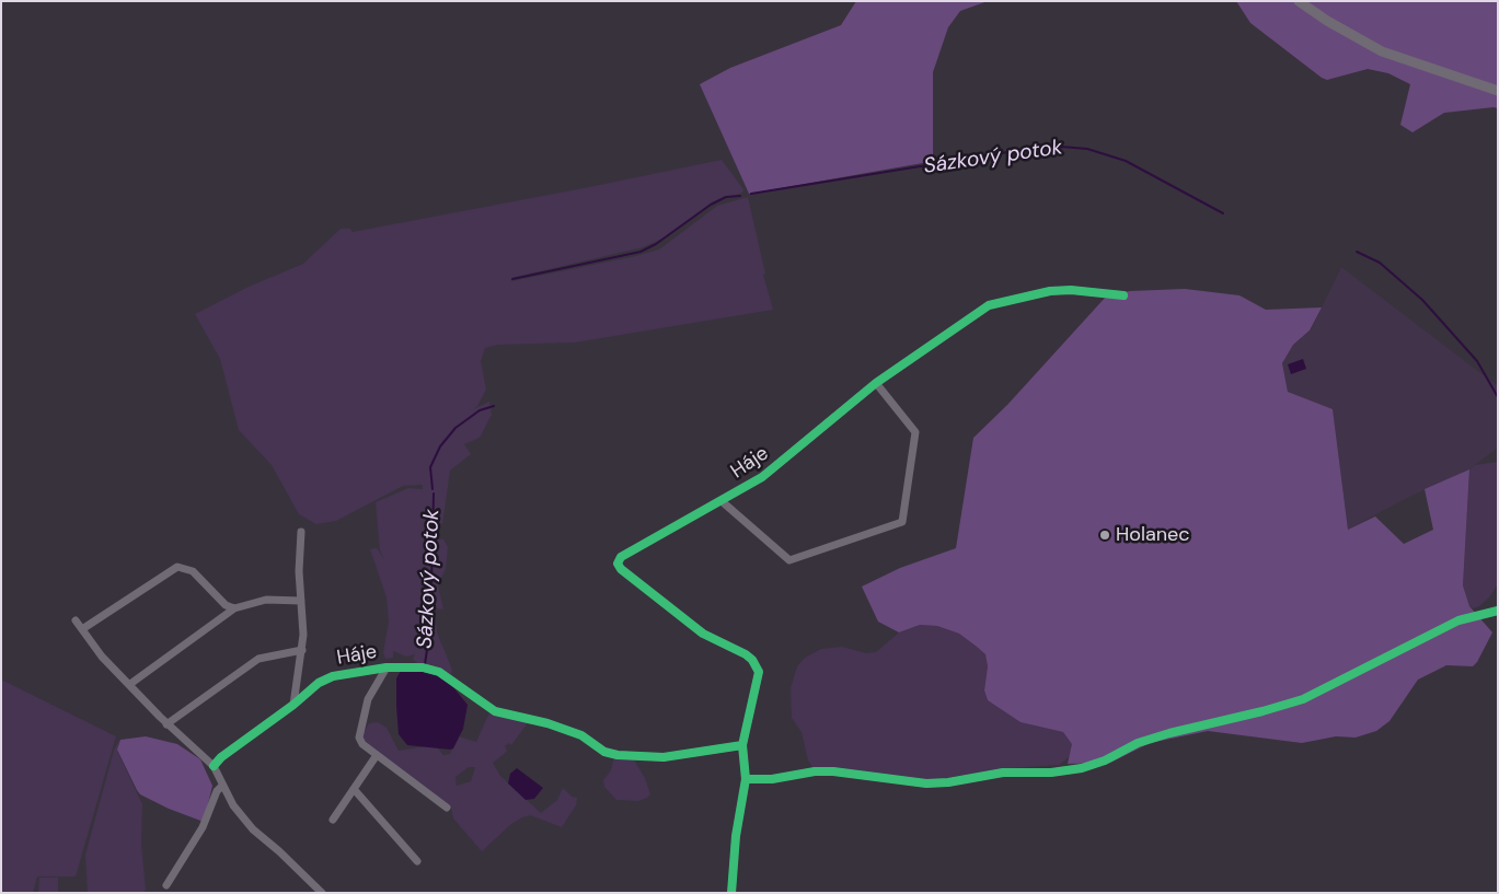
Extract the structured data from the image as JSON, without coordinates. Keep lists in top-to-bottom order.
{
  "streets": {
    "street": ["Háje"]
  },
  "water": ["Sázkový potok"],
  "places": ["Holanec"]
}
